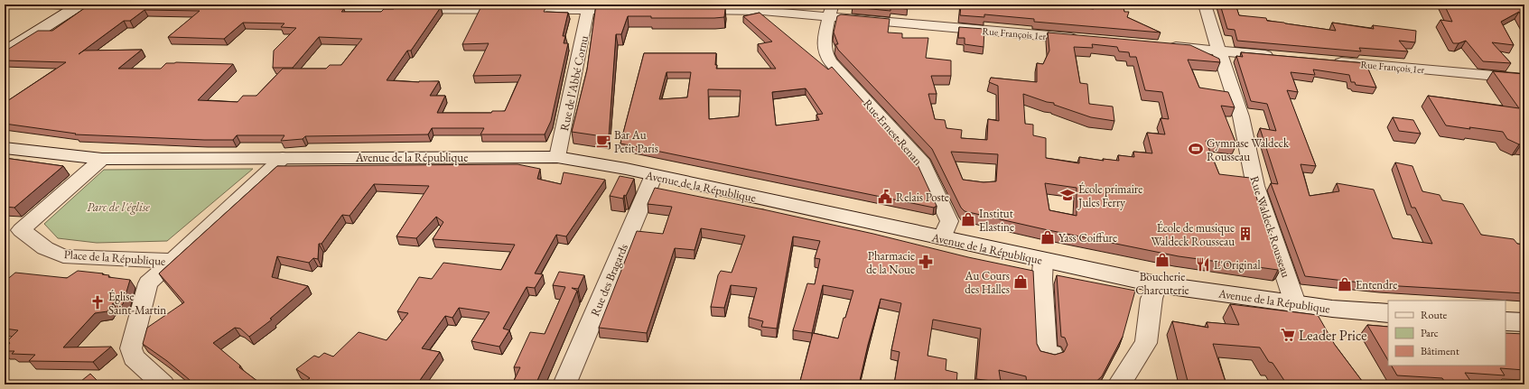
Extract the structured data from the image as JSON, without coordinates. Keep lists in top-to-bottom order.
{
  "streets": {
    "main road": ["Avenue de la République"],
    "street": [
      "Rue François 1er",
      "Rue de l'Abbé Cornu",
      "Rue Ernest Renan",
      "Rue Waldeck-Rousseau",
      "Place de la République",
      "Rue des Bragards"
    ]
  },
  "crossings": [
    ["Rue François 1er", "Rue Ernest Renan"],
    ["Rue de l'Abbé Cornu", "Avenue de la République"],
    ["Rue Ernest Renan", "Avenue de la République"],
    ["Avenue de la République", "Rue Waldeck-Rousseau"],
    ["Avenue de la République", "Place de la République"],
    ["Avenue de la République", "Rue des Bragards"]
  ],
  "parks": ["Parc de l'église"],
  "places": {
    "cafe": ["Bar Au Petit Paris"],
    "sports": ["Gymnase Waldeck Rousseau"],
    "school or university": ["École primaire Jules Ferry"],
    "public building": ["Relais Poste"],
    "shop": [
      "Institut Elastine",
      "Yass Coiffure",
      "Boucherie Charcuterie",
      "Au Cours des Halles",
      "Entendre"
    ],
    "building": ["École de musique Waldeck Rousseau"],
    "pharmacy": ["Pharmacie de la Noue"],
    "restaurant": ["L'Original"],
    "church": ["Église Saint-Martin"],
    "supermarket": ["Leader Price"]
  },
  "legend": ["Route", "Parc", "Bâtiment"]
}
